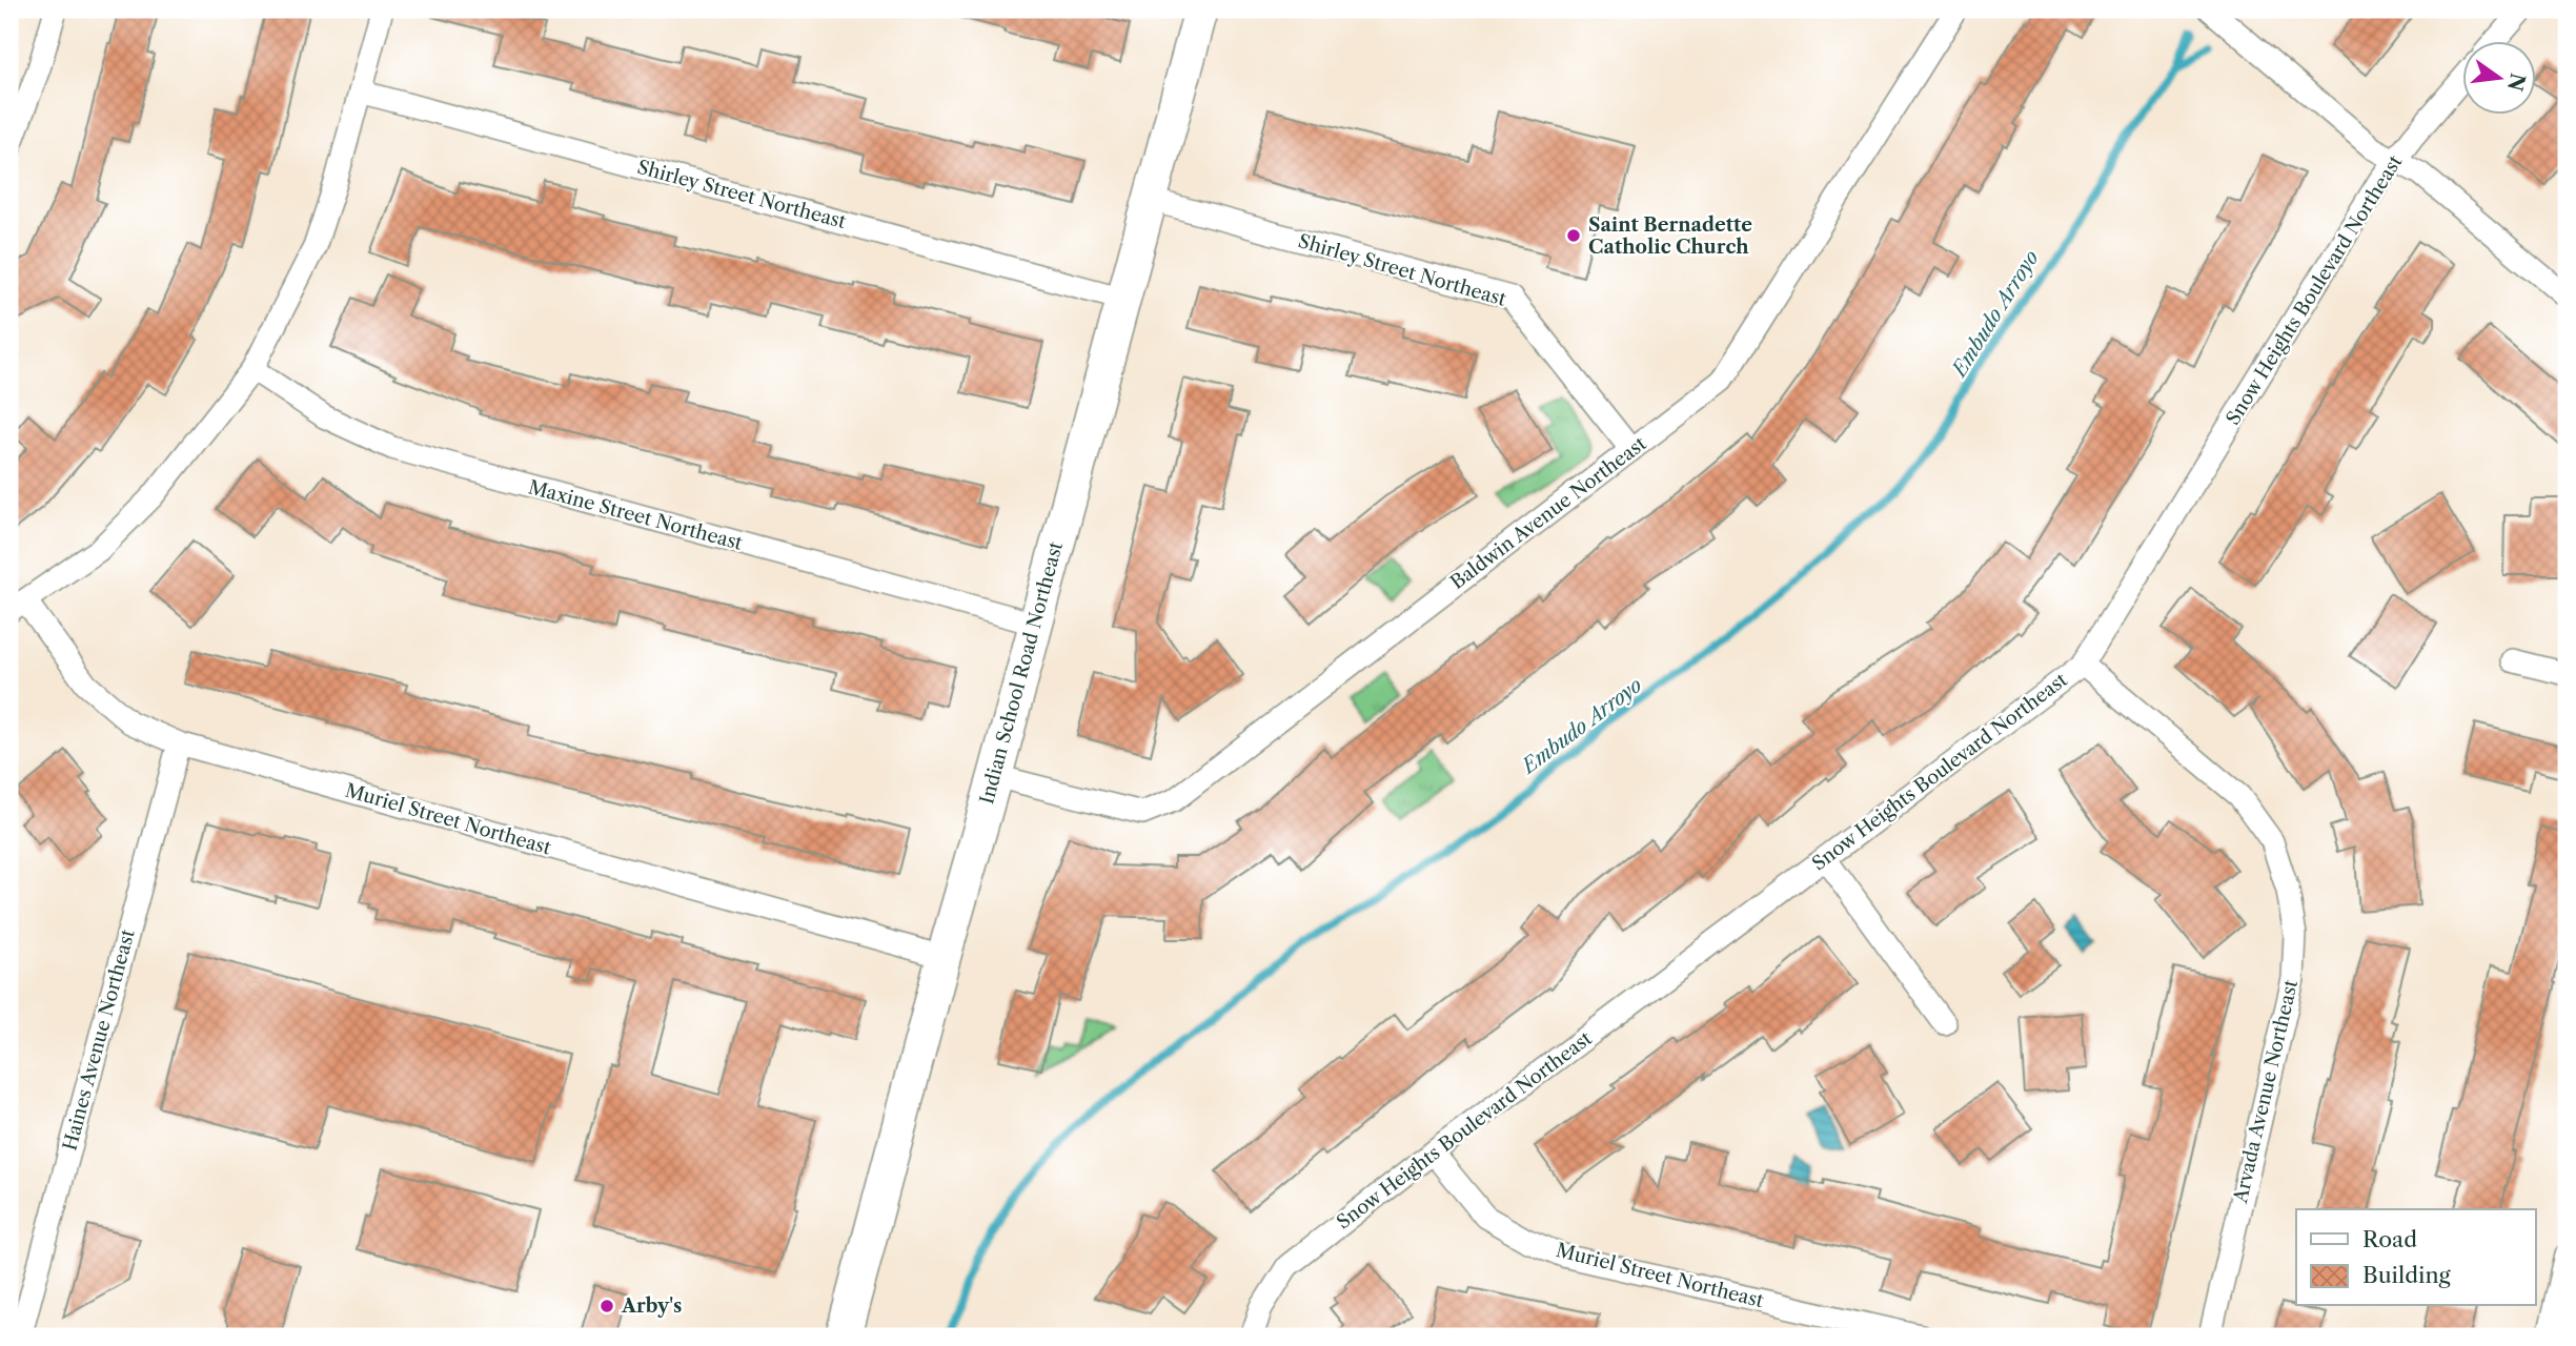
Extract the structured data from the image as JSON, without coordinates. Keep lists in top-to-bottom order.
{
  "streets": {
    "street": [
      "Shirley Street Northeast",
      "Snow Heights Boulevard Northeast",
      "Baldwin Avenue Northeast",
      "Maxine Street Northeast",
      "Indian School Road Northeast",
      "Muriel Street Northeast",
      "Haines Avenue Northeast",
      "Arvada Avenue Northeast"
    ]
  },
  "crossings": [
    ["Shirley Street Northeast", "Baldwin Avenue Northeast"],
    ["Shirley Street Northeast", "Indian School Road Northeast"],
    ["Snow Heights Boulevard Northeast", "Muriel Street Northeast"],
    ["Snow Heights Boulevard Northeast", "Arvada Avenue Northeast"],
    ["Baldwin Avenue Northeast", "Indian School Road Northeast"],
    ["Maxine Street Northeast", "Indian School Road Northeast"],
    ["Indian School Road Northeast", "Muriel Street Northeast"],
    ["Muriel Street Northeast", "Haines Avenue Northeast"]
  ],
  "water": ["Embudo Arroyo"],
  "places": ["Saint Bernadette Catholic Church", "Arby's"],
  "legend": ["Road", "Building"],
  "north": "right"
}
